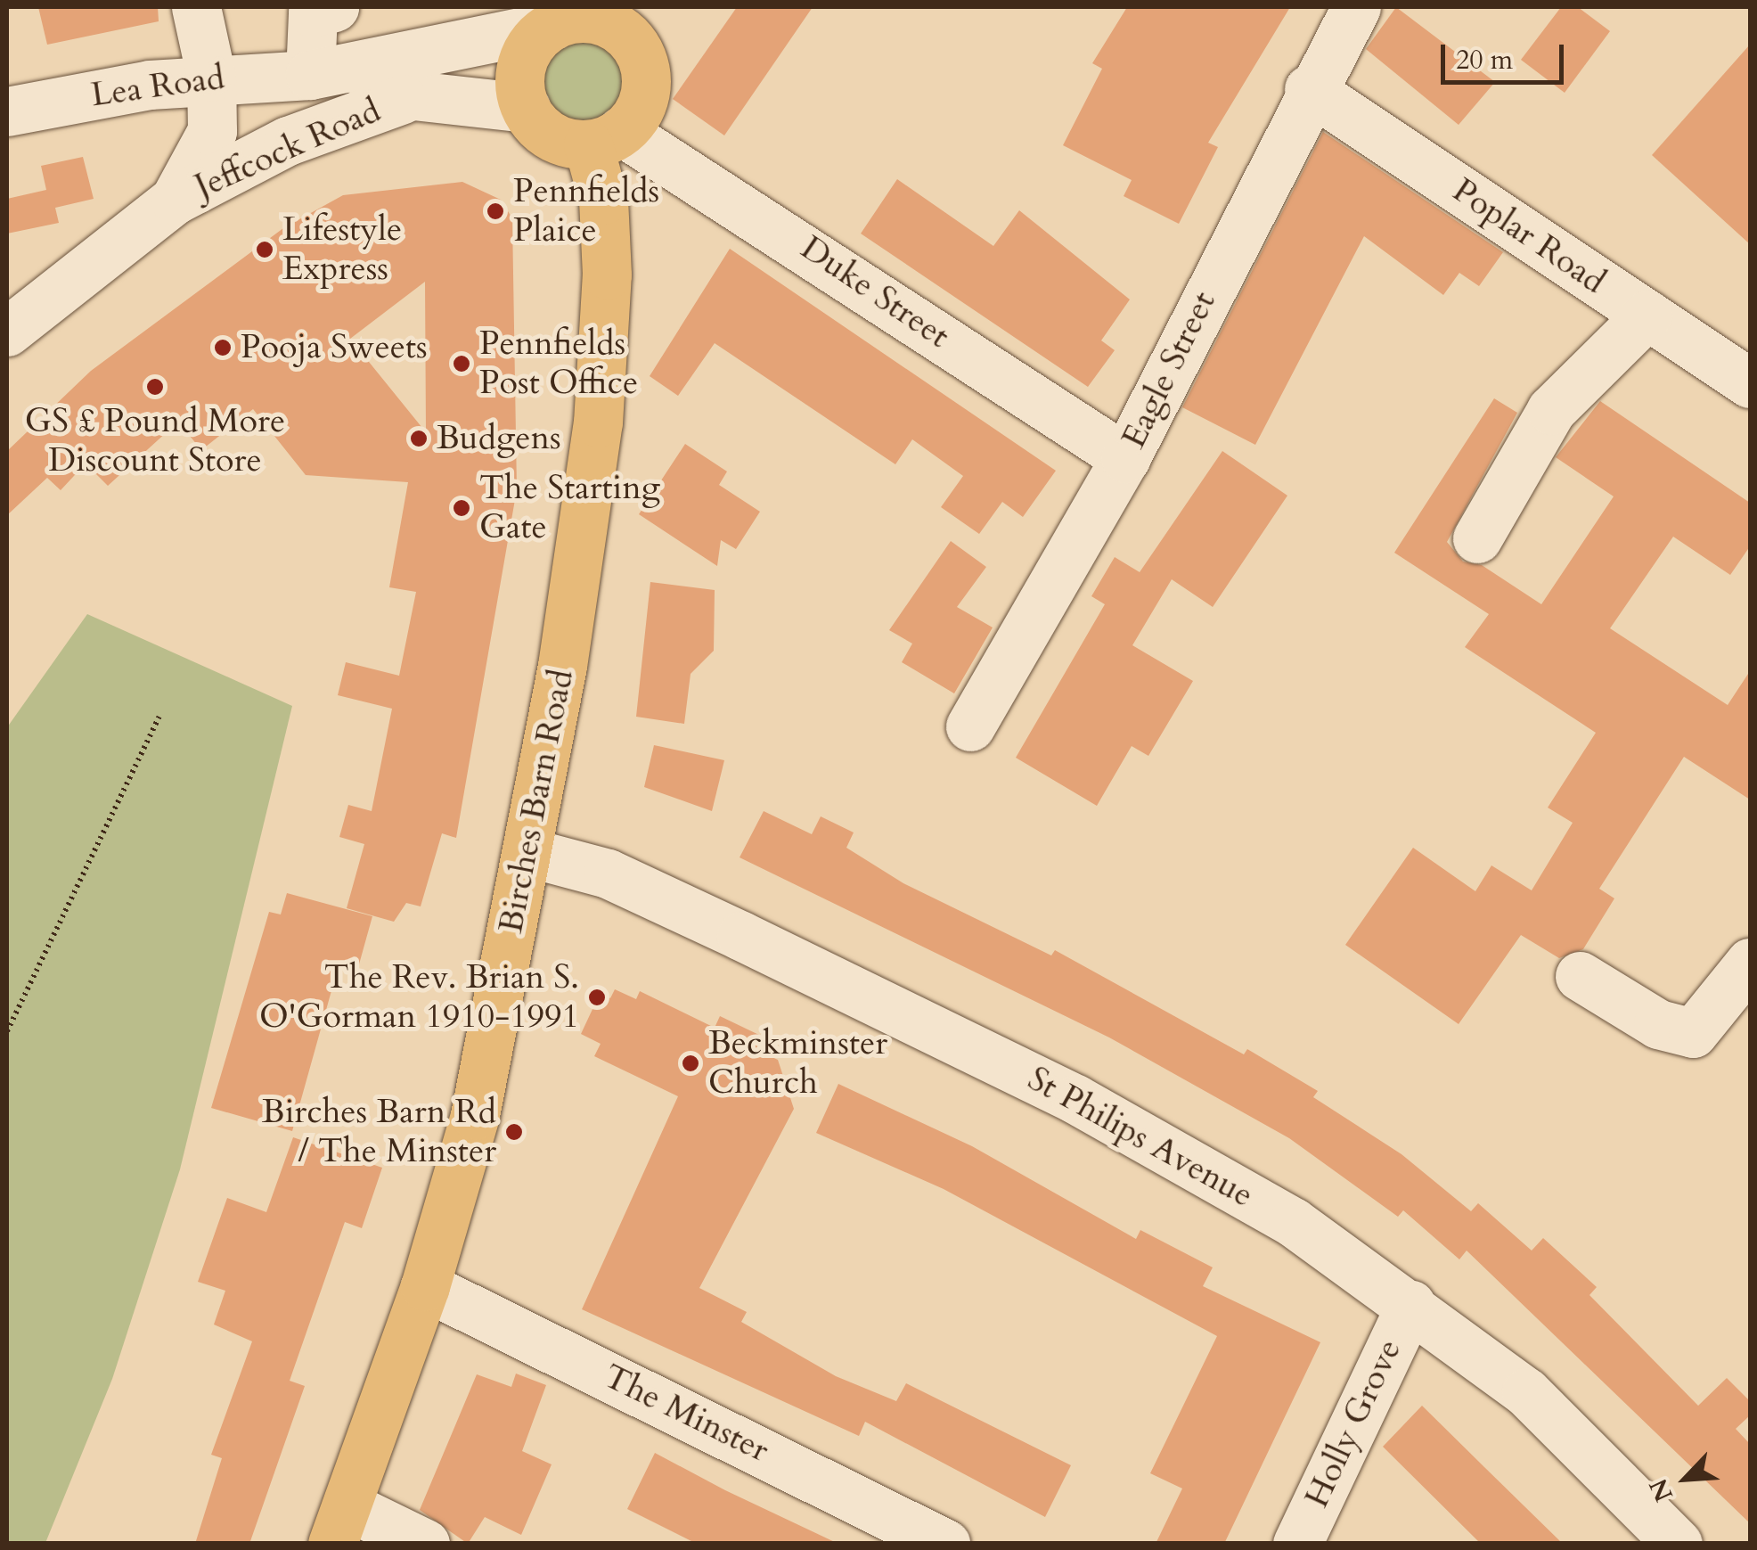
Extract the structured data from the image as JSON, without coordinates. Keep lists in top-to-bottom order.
{
  "streets": {
    "main road": ["Birches Barn Road"],
    "street": [
      "Lea Road",
      "Jeffcock Road",
      "Poplar Road",
      "Duke Street",
      "Eagle Street",
      "St Philips Avenue",
      "The Minster",
      "Holly Grove"
    ]
  },
  "crossings": [
    ["Lea Road", "Jeffcock Road"],
    ["Lea Road", "Duke Street"],
    ["Lea Road", "Birches Barn Road"],
    ["Poplar Road", "Eagle Street"],
    ["Duke Street", "Eagle Street"],
    ["Duke Street", "Birches Barn Road"],
    ["Birches Barn Road", "St Philips Avenue"],
    ["Birches Barn Road", "The Minster"],
    ["St Philips Avenue", "Holly Grove"]
  ],
  "places": [
    "Pennfields Plaice",
    "Lifestyle Express",
    "Pooja Sweets",
    "Pennfields Post Office",
    "GS £ Pound More Discount Store",
    "Budgens",
    "The Starting Gate",
    "The Rev. Brian S. O'Gorman 1910-1991",
    "Beckminster Church",
    "Birches Barn Rd / The Minster"
  ],
  "scale_bar": "20 m",
  "north": "bottom left"
}
